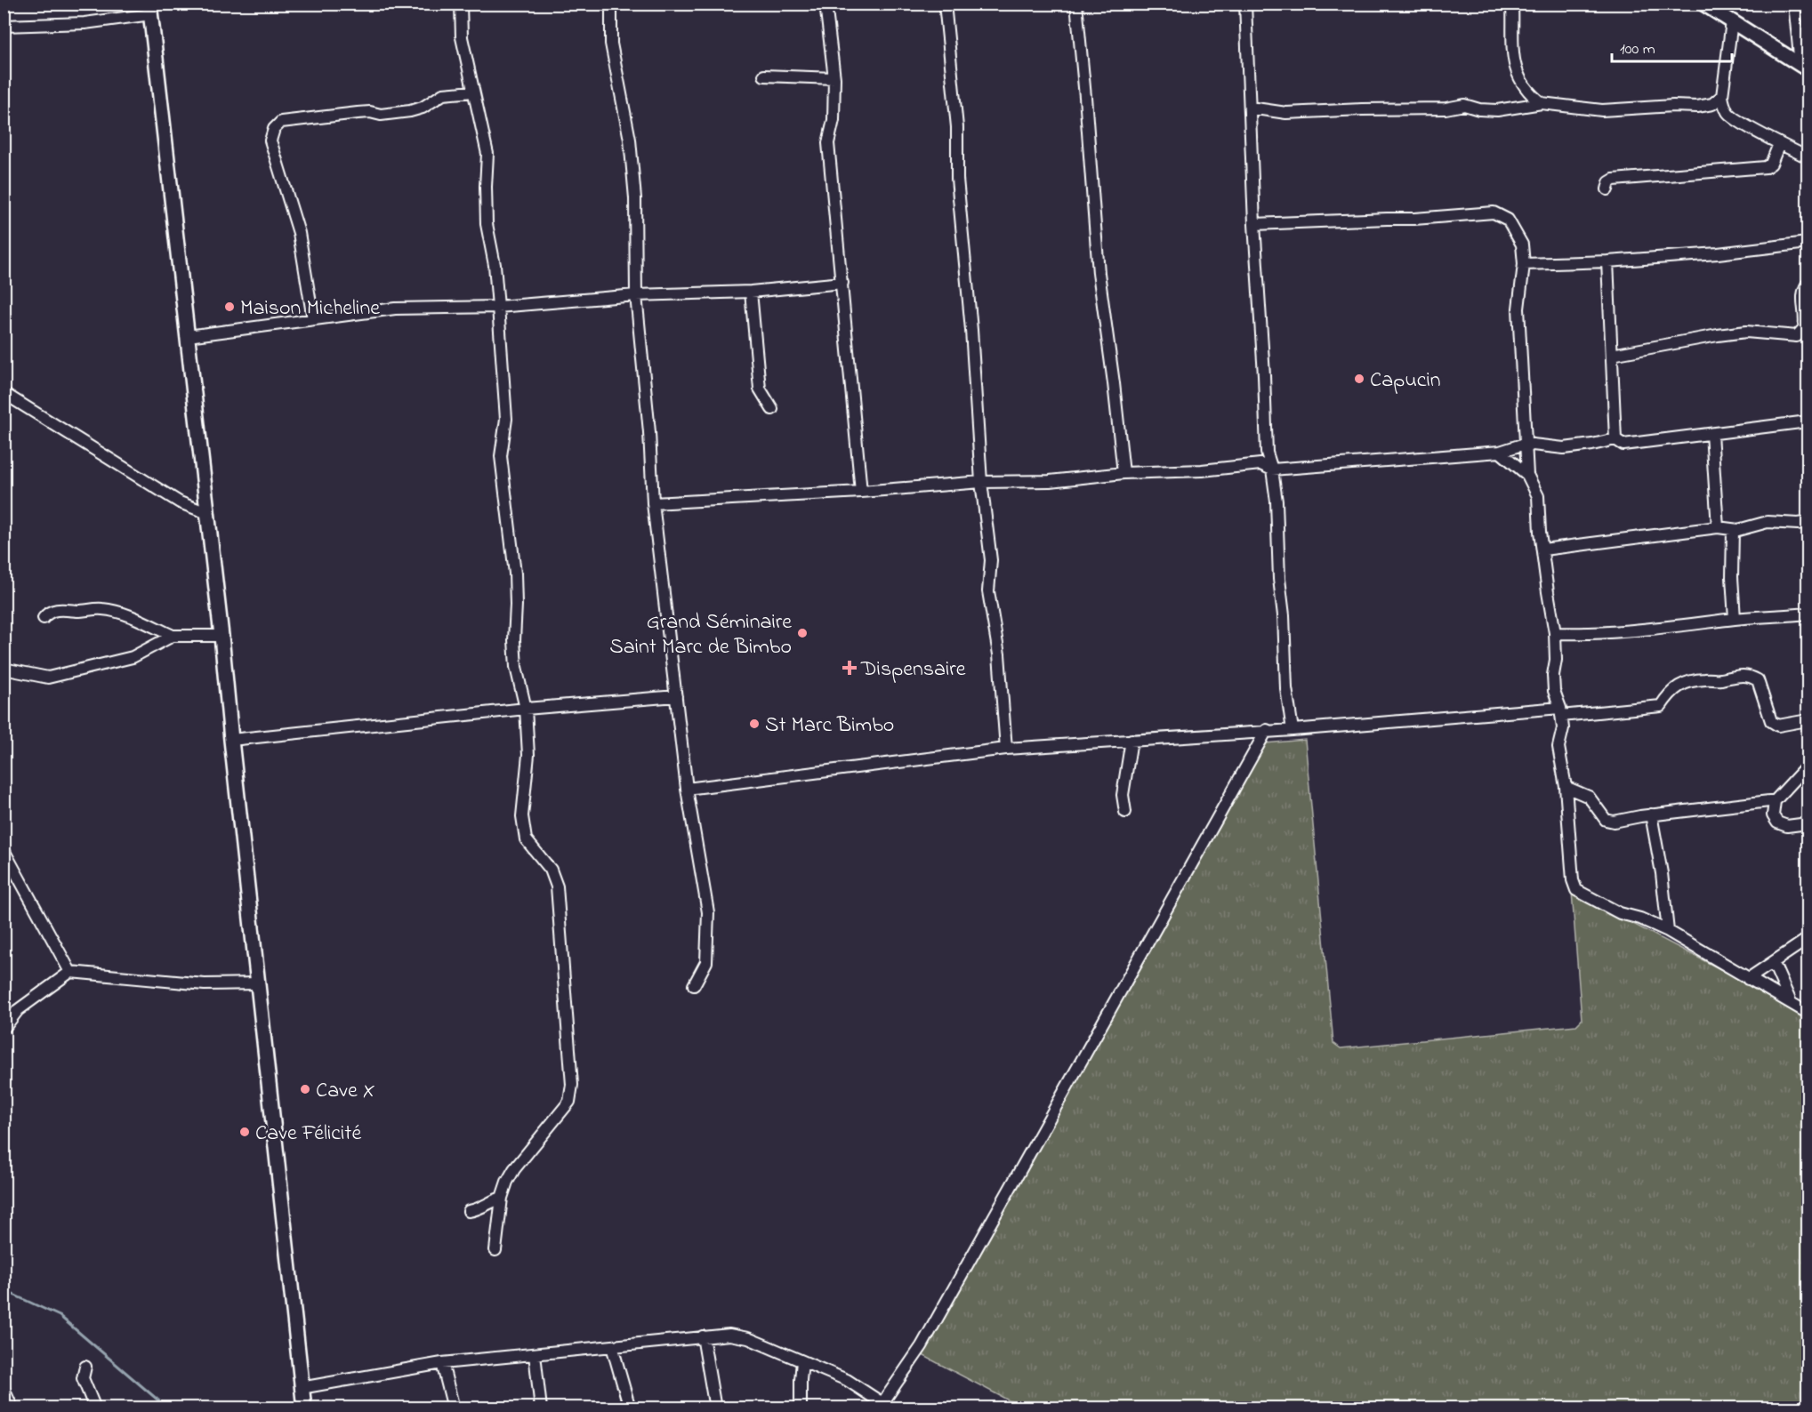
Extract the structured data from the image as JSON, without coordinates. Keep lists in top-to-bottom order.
{
  "places": {
    "other": [
      "Maison Micheline",
      "Capucin",
      "Grand Séminaire Saint Marc de Bimbo",
      "St Marc Bimbo",
      "Cave X",
      "Cave Félicité"
    ],
    "health": ["Dispensaire"]
  },
  "scale_bar": "100 m"
}
